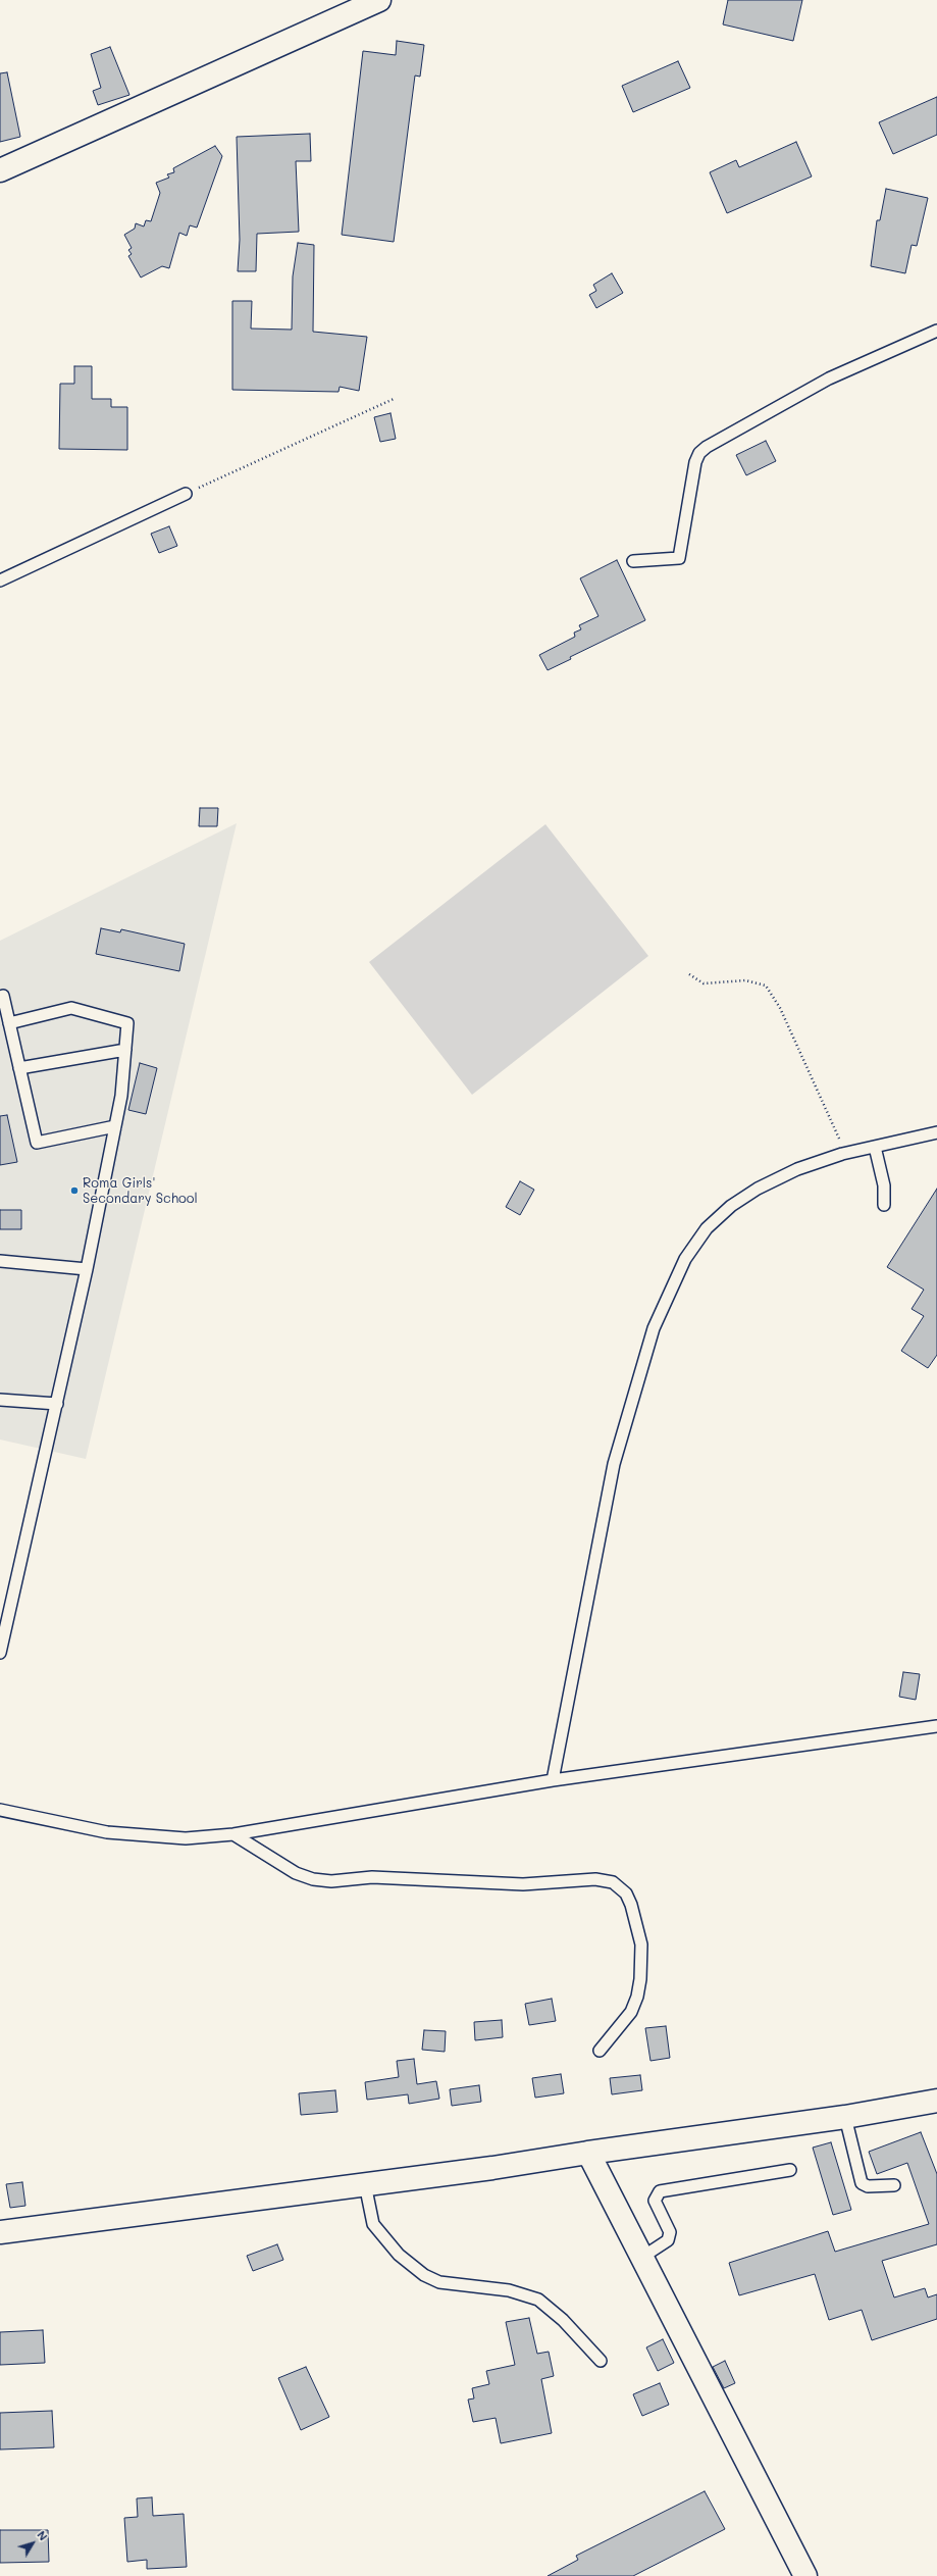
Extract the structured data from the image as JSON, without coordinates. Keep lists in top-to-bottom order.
{
  "places": ["Roma Girls' Secondary School"],
  "north": "top right"
}
